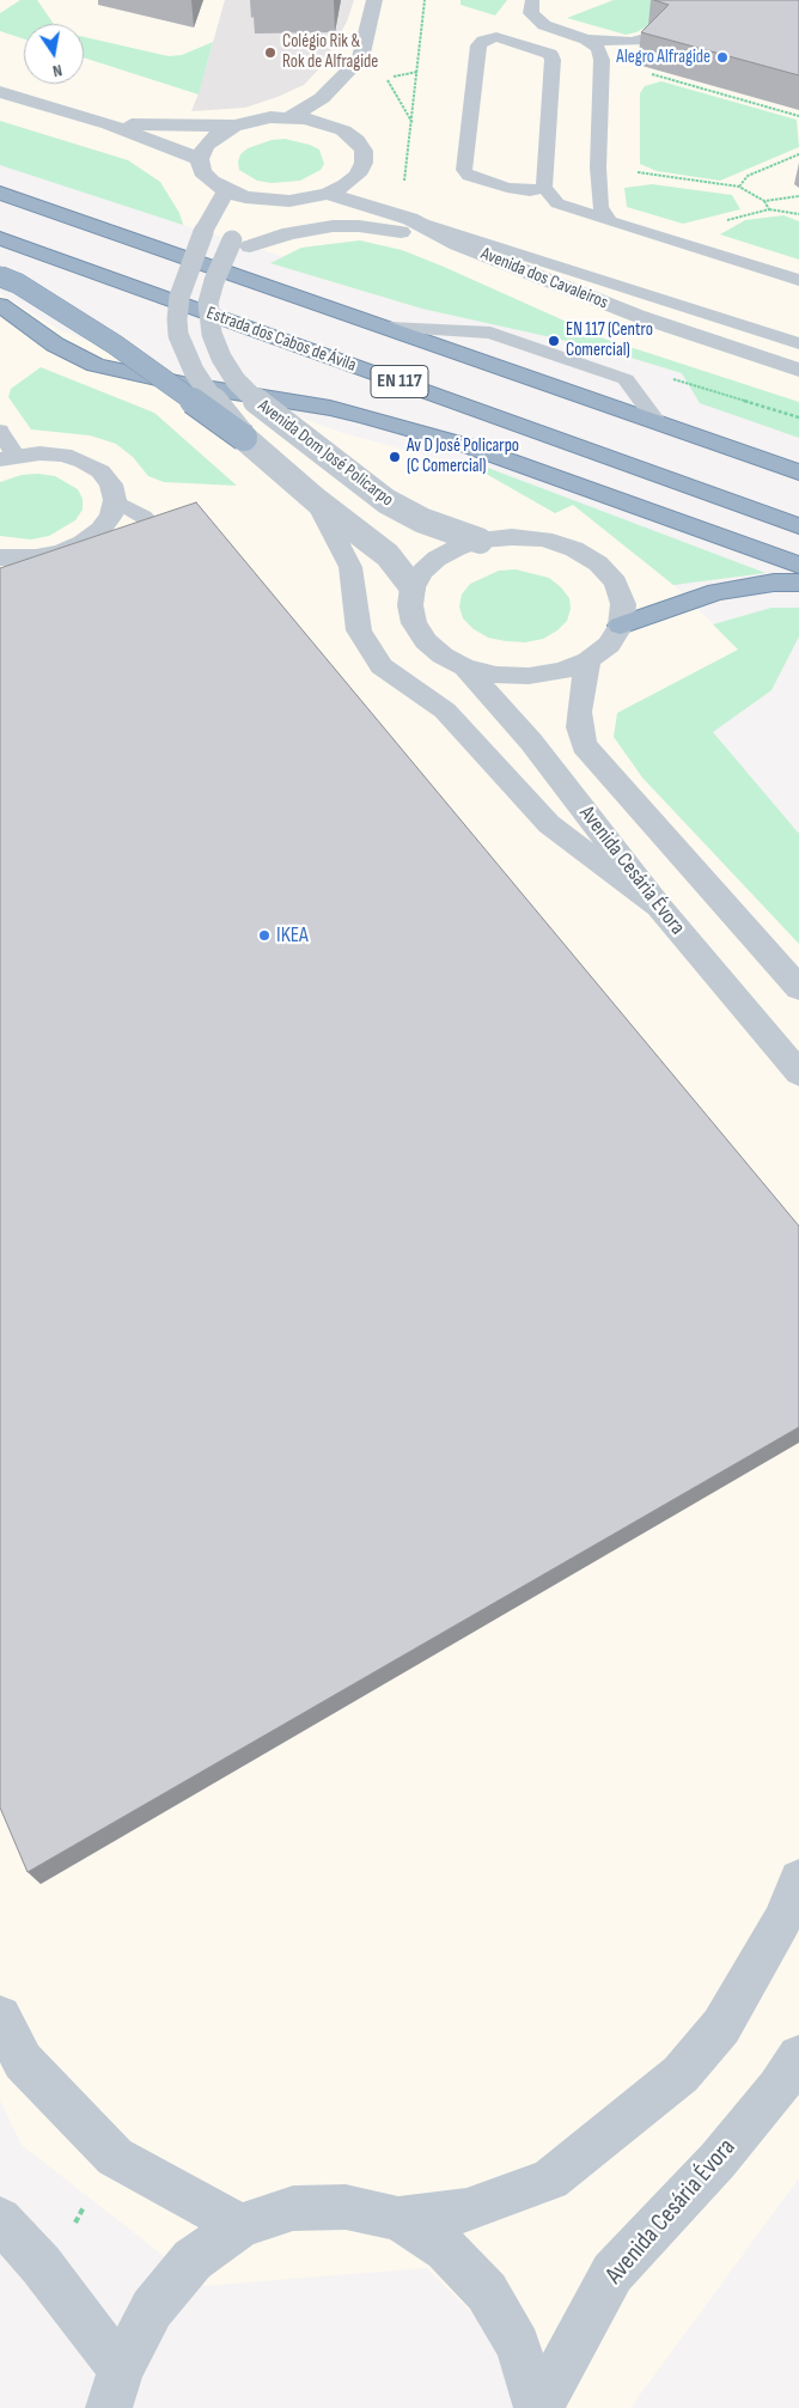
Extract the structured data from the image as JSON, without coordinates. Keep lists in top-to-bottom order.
{
  "streets": {
    "highway": ["Estrada dos Cabos de Ávila", "EN 117"],
    "street": ["Avenida dos Cavaleiros", "Avenida Dom José Policarpo", "Avenida Cesária Évora"]
  },
  "crossings": [
    ["Avenida Dom José Policarpo", "Avenida Cesária Évora"]
  ],
  "places": [
    "Colégio Rik & Rok de Alfragide",
    "Alegro Alfragide",
    "EN 117 (Centro Comercial)",
    "Av D José Policarpo (C Comercial)",
    "IKEA"
  ],
  "north": "bottom"
}
